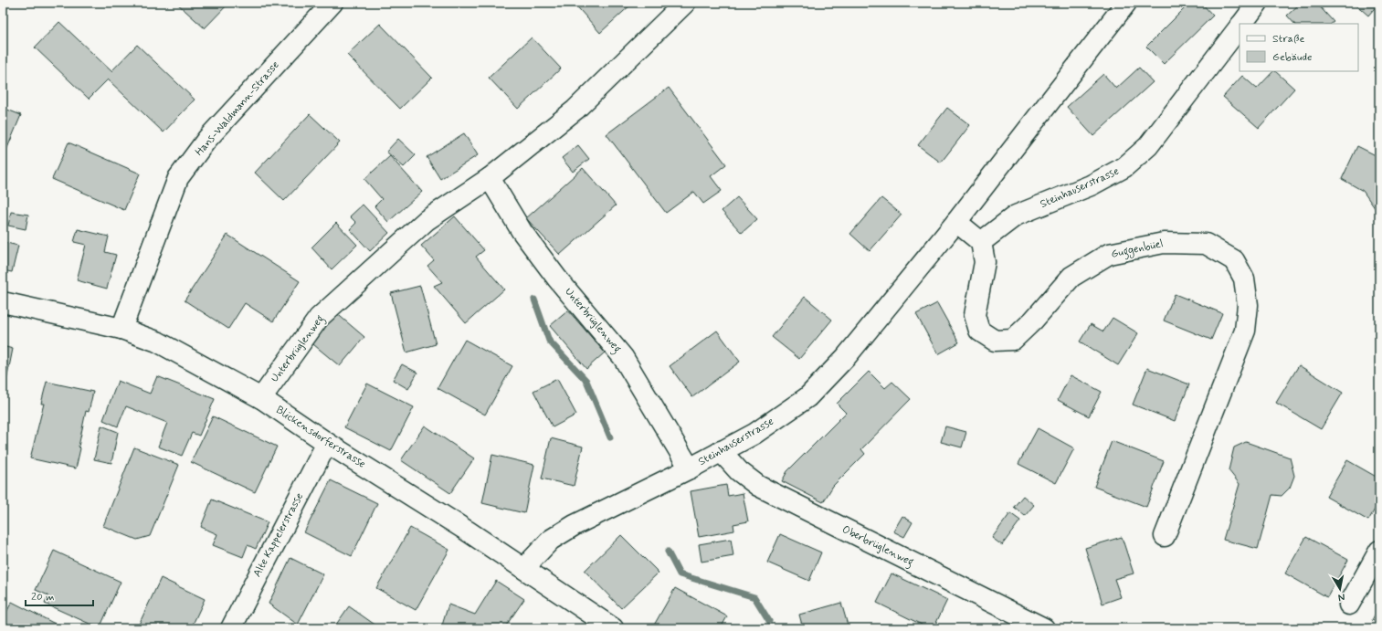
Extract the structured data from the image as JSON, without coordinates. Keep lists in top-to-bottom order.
{
  "streets": {
    "street": [
      "Hans-Waldmann-Strasse",
      "Steinhauserstrasse",
      "Guggenbüel",
      "Unterbrüglenweg",
      "Blickensdorferstrasse",
      "Alte Kappelerstrasse",
      "Oberbrüglenweg"
    ]
  },
  "crossings": [
    ["Hans-Waldmann-Strasse", "Blickensdorferstrasse"],
    ["Steinhauserstrasse", "Guggenbüel"],
    ["Steinhauserstrasse", "Unterbrüglenweg"],
    ["Steinhauserstrasse", "Blickensdorferstrasse"],
    ["Steinhauserstrasse", "Oberbrüglenweg"],
    ["Unterbrüglenweg", "Blickensdorferstrasse"],
    ["Blickensdorferstrasse", "Alte Kappelerstrasse"]
  ],
  "legend": ["Straße", "Gebäude"],
  "scale_bar": "20 m",
  "north": "bottom"
}
